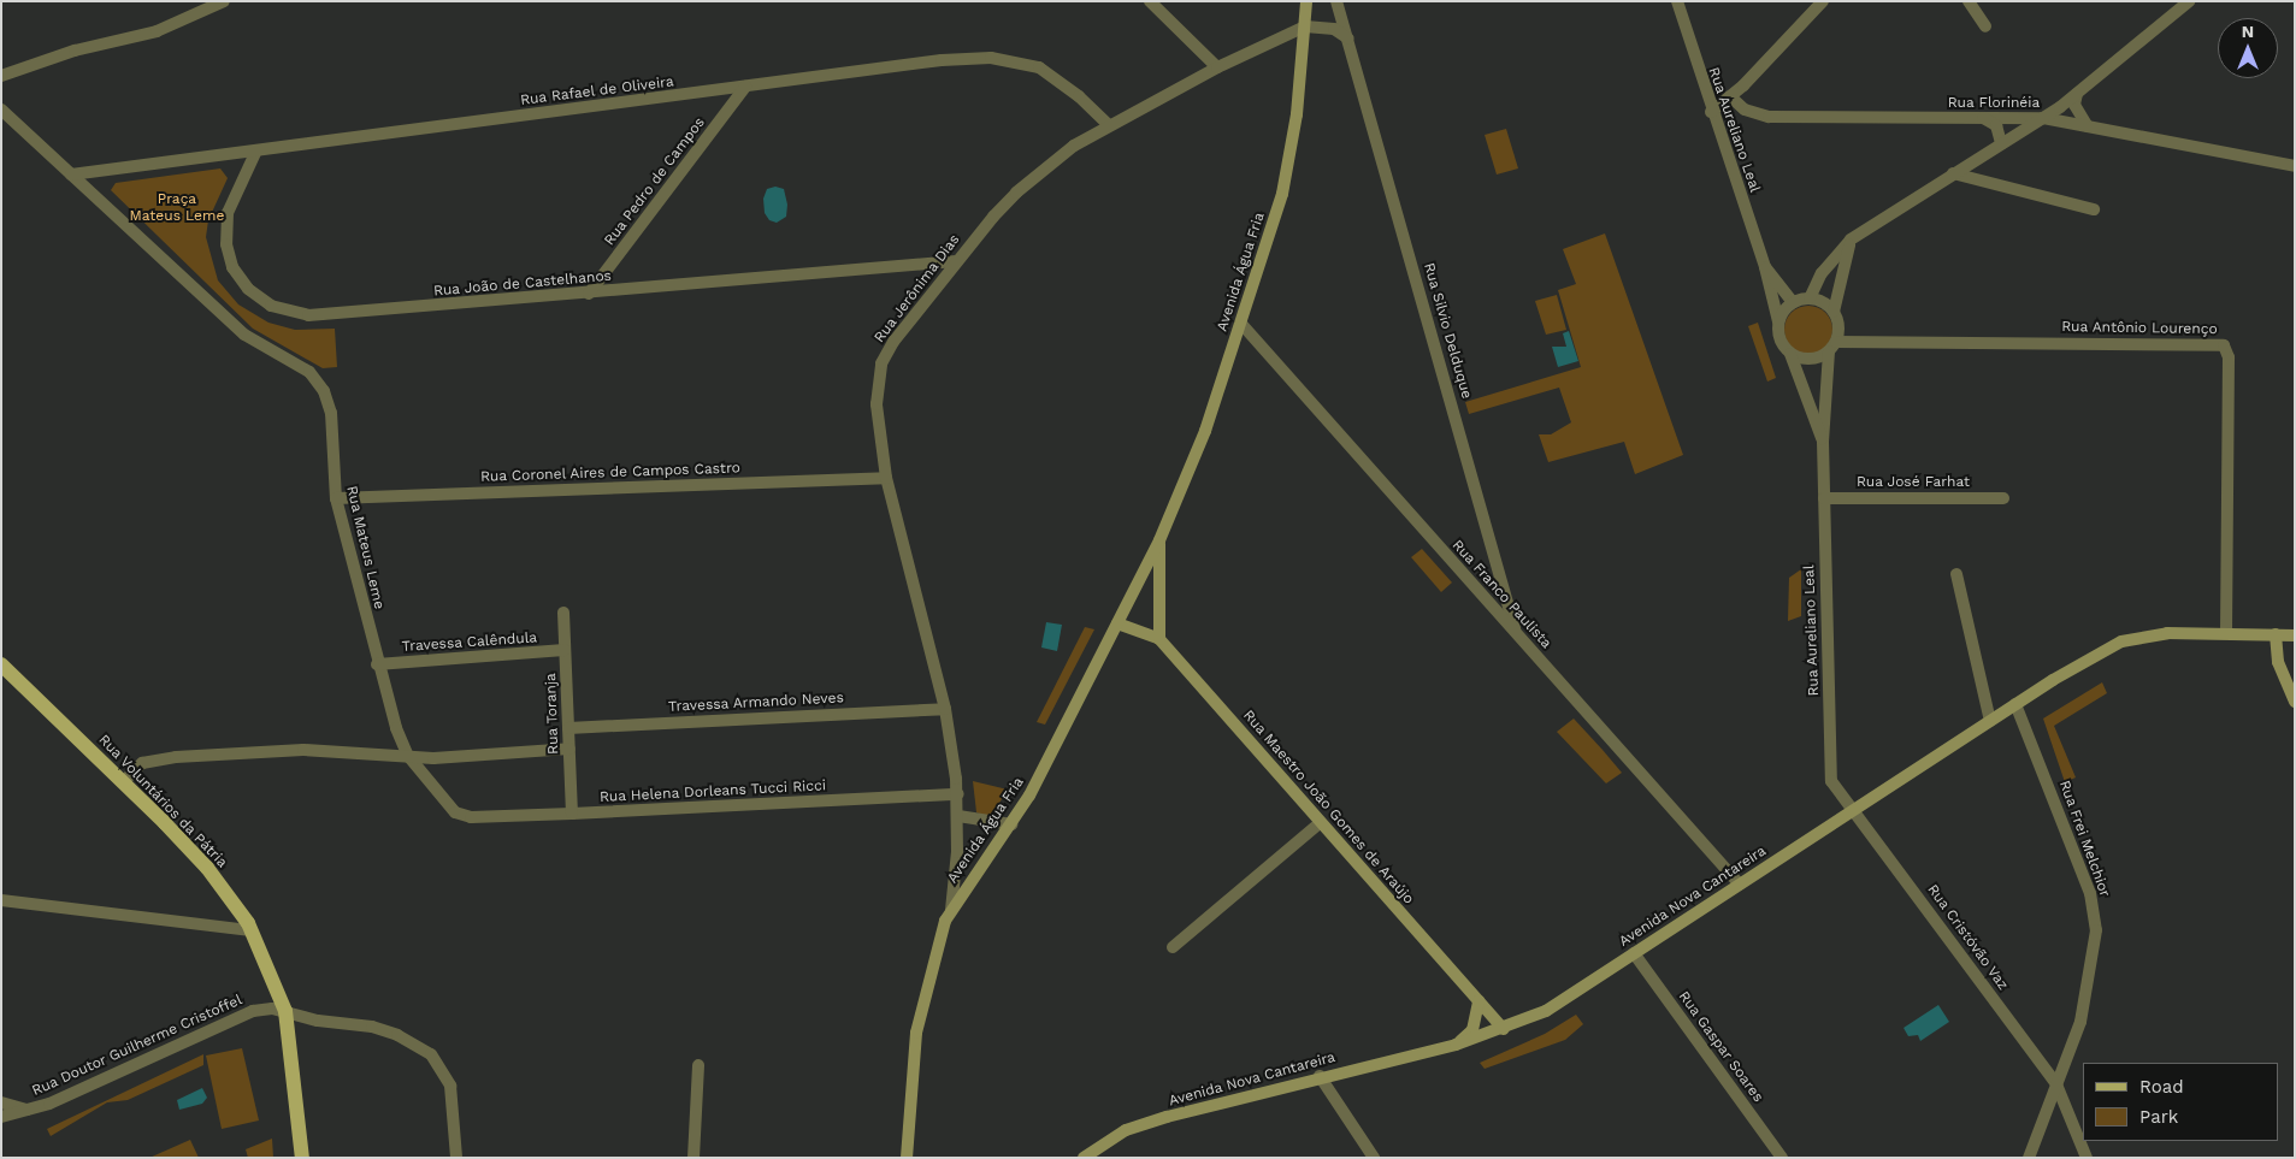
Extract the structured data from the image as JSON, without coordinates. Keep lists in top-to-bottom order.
{
  "streets": {
    "main road": [
      "Avenida Água Fria",
      "Rua Voluntários da Pátria",
      "Rua Maestro João Gomes de Araújo",
      "Avenida Nova Cantareira"
    ],
    "street": [
      "Rua Rafael de Oliveira",
      "Rua Florinéia",
      "Rua Aureliano Leal",
      "Rua Pedro de Campos",
      "Rua João de Castelhanos",
      "Rua Jerônima Dias",
      "Rua Antônio Lourenço",
      "Rua Silvio Delduque",
      "Rua Coronel Aires de Campos Castro",
      "Rua José Farhat",
      "Rua Mateus Leme",
      "Rua Franco Paulista",
      "Travessa Calêndula",
      "Travessa Armando Neves",
      "Rua Toranja",
      "Rua Helena Dorleans Tucci Ricci",
      "Rua Frei Melchior",
      "Rua Cristóvão Vaz",
      "Rua Doutor Guilherme Cristoffel",
      "Rua Gaspar Soares"
    ]
  },
  "crossings": [
    ["Rua Rafael de Oliveira", "Rua Pedro de Campos"],
    ["Rua Rafael de Oliveira", "Rua João de Castelhanos"],
    ["Rua Rafael de Oliveira", "Rua Jerônima Dias"],
    ["Rua Rafael de Oliveira", "Rua Mateus Leme"],
    ["Rua Aureliano Leal", "Rua Antônio Lourenço"],
    ["Rua Aureliano Leal", "Rua José Farhat"],
    ["Rua Aureliano Leal", "Avenida Nova Cantareira"],
    ["Rua Aureliano Leal", "Rua Cristóvão Vaz"],
    ["Rua Pedro de Campos", "Rua João de Castelhanos"],
    ["Avenida Água Fria", "Rua Jerônima Dias"],
    ["Avenida Água Fria", "Rua Franco Paulista"],
    ["Avenida Água Fria", "Rua Maestro João Gomes de Araújo"],
    ["Rua João de Castelhanos", "Rua Jerônima Dias"],
    ["Rua Jerônima Dias", "Rua Coronel Aires de Campos Castro"],
    ["Rua Jerônima Dias", "Travessa Armando Neves"],
    ["Rua Jerônima Dias", "Rua Helena Dorleans Tucci Ricci"],
    ["Rua Antônio Lourenço", "Avenida Nova Cantareira"],
    ["Rua Silvio Delduque", "Rua Franco Paulista"],
    ["Rua Coronel Aires de Campos Castro", "Rua Mateus Leme"],
    ["Rua Mateus Leme", "Travessa Calêndula"],
    ["Rua Mateus Leme", "Rua Helena Dorleans Tucci Ricci"],
    ["Rua Franco Paulista", "Avenida Nova Cantareira"],
    ["Travessa Calêndula", "Rua Toranja"],
    ["Travessa Armando Neves", "Rua Toranja"],
    ["Rua Toranja", "Rua Helena Dorleans Tucci Ricci"],
    ["Rua Voluntários da Pátria", "Rua Doutor Guilherme Cristoffel"],
    ["Rua Maestro João Gomes de Araújo", "Avenida Nova Cantareira"],
    ["Rua Frei Melchior", "Avenida Nova Cantareira"],
    ["Rua Frei Melchior", "Rua Cristóvão Vaz"],
    ["Avenida Nova Cantareira", "Rua Cristóvão Vaz"],
    ["Avenida Nova Cantareira", "Rua Gaspar Soares"]
  ],
  "parks": ["Praça Mateus Leme"],
  "legend": ["Road", "Park"],
  "north": "top"
}
